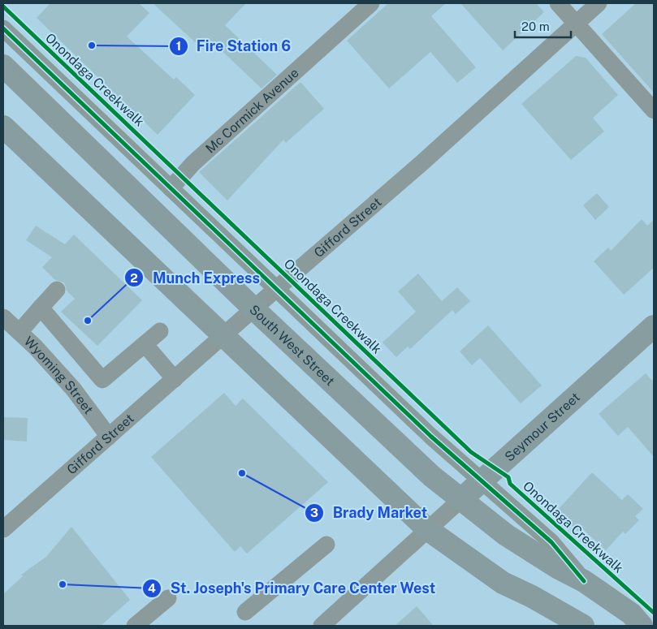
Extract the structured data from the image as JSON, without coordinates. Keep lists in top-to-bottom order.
{
  "streets": {
    "main road": ["South West Street", "Seymour Street"],
    "street": ["Mc Cormick Avenue", "Gifford Street", "Wyoming Street"],
    "cycle path": ["Onondaga Creekwalk"]
  },
  "crossings": [
    ["Mc Cormick Avenue", "South West Street"],
    ["Gifford Street", "South West Street"],
    ["Gifford Street", "Wyoming Street"],
    ["South West Street", "Seymour Street"]
  ],
  "places": [
    "Fire Station 6",
    "Munch Express",
    "Brady Market",
    "St. Joseph's Primary Care Center West"
  ],
  "scale_bar": "20 m"
}
